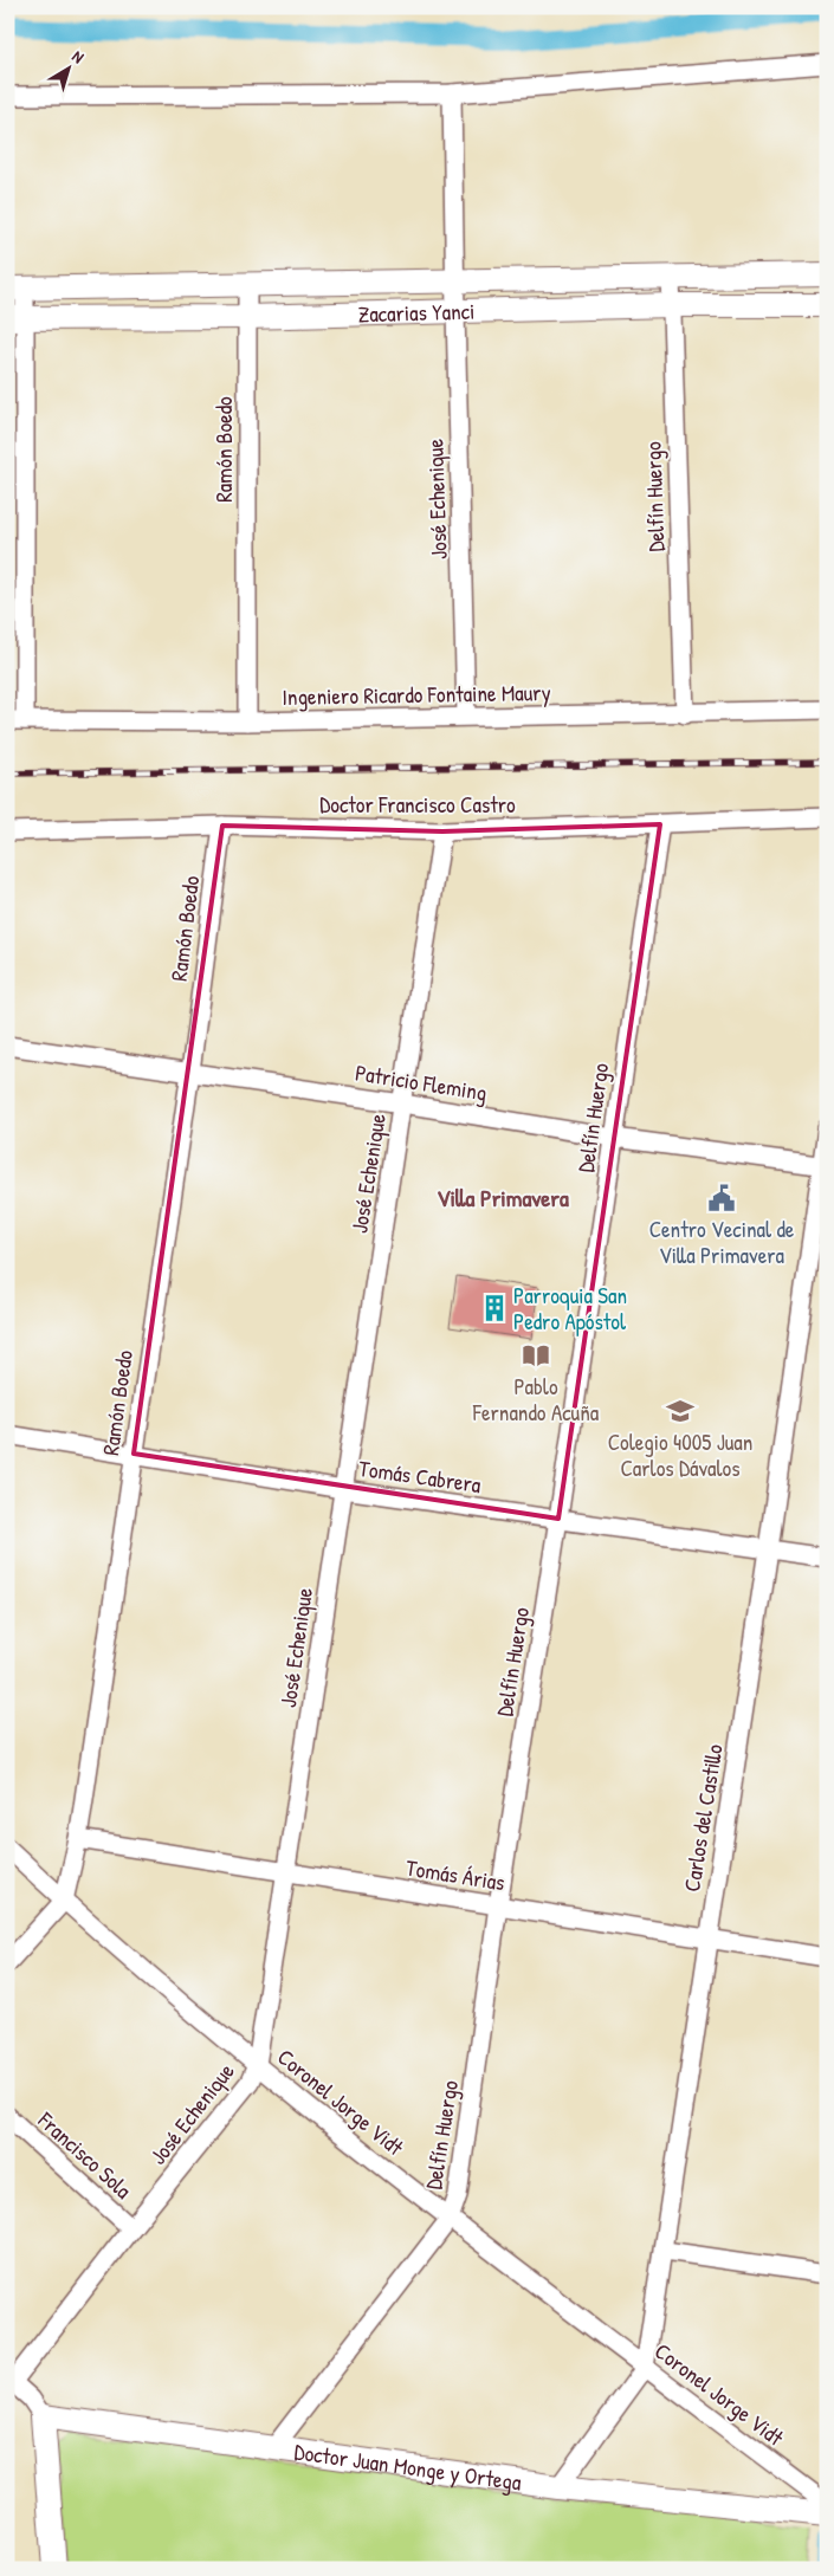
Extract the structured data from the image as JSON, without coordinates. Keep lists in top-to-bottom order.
{
  "streets": {
    "street": [
      "Zacarias Yanci",
      "Ramón Boedo",
      "Delfín Huergo",
      "José Echenique",
      "Ingeniero Ricardo Fontaine Maury",
      "Doctor Francisco Castro",
      "Patricio Fleming",
      "Tomás Cabrera",
      "Carlos del Castillo",
      "Tomás Árias",
      "Coronel Jorge Vidt",
      "Francisco Sola",
      "Doctor Juan Monge y Ortega"
    ]
  },
  "crossings": [
    ["Zacarias Yanci", "Ramón Boedo"],
    ["Zacarias Yanci", "Delfín Huergo"],
    ["Zacarias Yanci", "José Echenique"],
    ["Ramón Boedo", "Ingeniero Ricardo Fontaine Maury"],
    ["Ramón Boedo", "Doctor Francisco Castro"],
    ["Ramón Boedo", "Patricio Fleming"],
    ["Ramón Boedo", "Tomás Cabrera"],
    ["Ramón Boedo", "Tomás Árias"],
    ["Ramón Boedo", "Coronel Jorge Vidt"],
    ["Delfín Huergo", "Ingeniero Ricardo Fontaine Maury"],
    ["Delfín Huergo", "Doctor Francisco Castro"],
    ["Delfín Huergo", "Patricio Fleming"],
    ["Delfín Huergo", "Tomás Cabrera"],
    ["Delfín Huergo", "Tomás Árias"],
    ["Delfín Huergo", "Coronel Jorge Vidt"],
    ["Delfín Huergo", "Doctor Juan Monge y Ortega"],
    ["José Echenique", "Ingeniero Ricardo Fontaine Maury"],
    ["José Echenique", "Doctor Francisco Castro"],
    ["José Echenique", "Patricio Fleming"],
    ["José Echenique", "Tomás Cabrera"],
    ["José Echenique", "Tomás Árias"],
    ["José Echenique", "Coronel Jorge Vidt"],
    ["José Echenique", "Francisco Sola"],
    ["Patricio Fleming", "Carlos del Castillo"],
    ["Tomás Cabrera", "Carlos del Castillo"],
    ["Carlos del Castillo", "Tomás Árias"],
    ["Carlos del Castillo", "Coronel Jorge Vidt"],
    ["Carlos del Castillo", "Doctor Juan Monge y Ortega"]
  ],
  "districts": ["Villa Primavera"],
  "places": {
    "public building": ["Centro Vecinal de Villa Primavera"],
    "building": ["Parroquia San Pedro Apóstol"],
    "library": ["Pablo Fernando Acuña"],
    "school or university": ["Colegio 4005 Juan Carlos Dávalos"]
  },
  "north": "top right"
}
